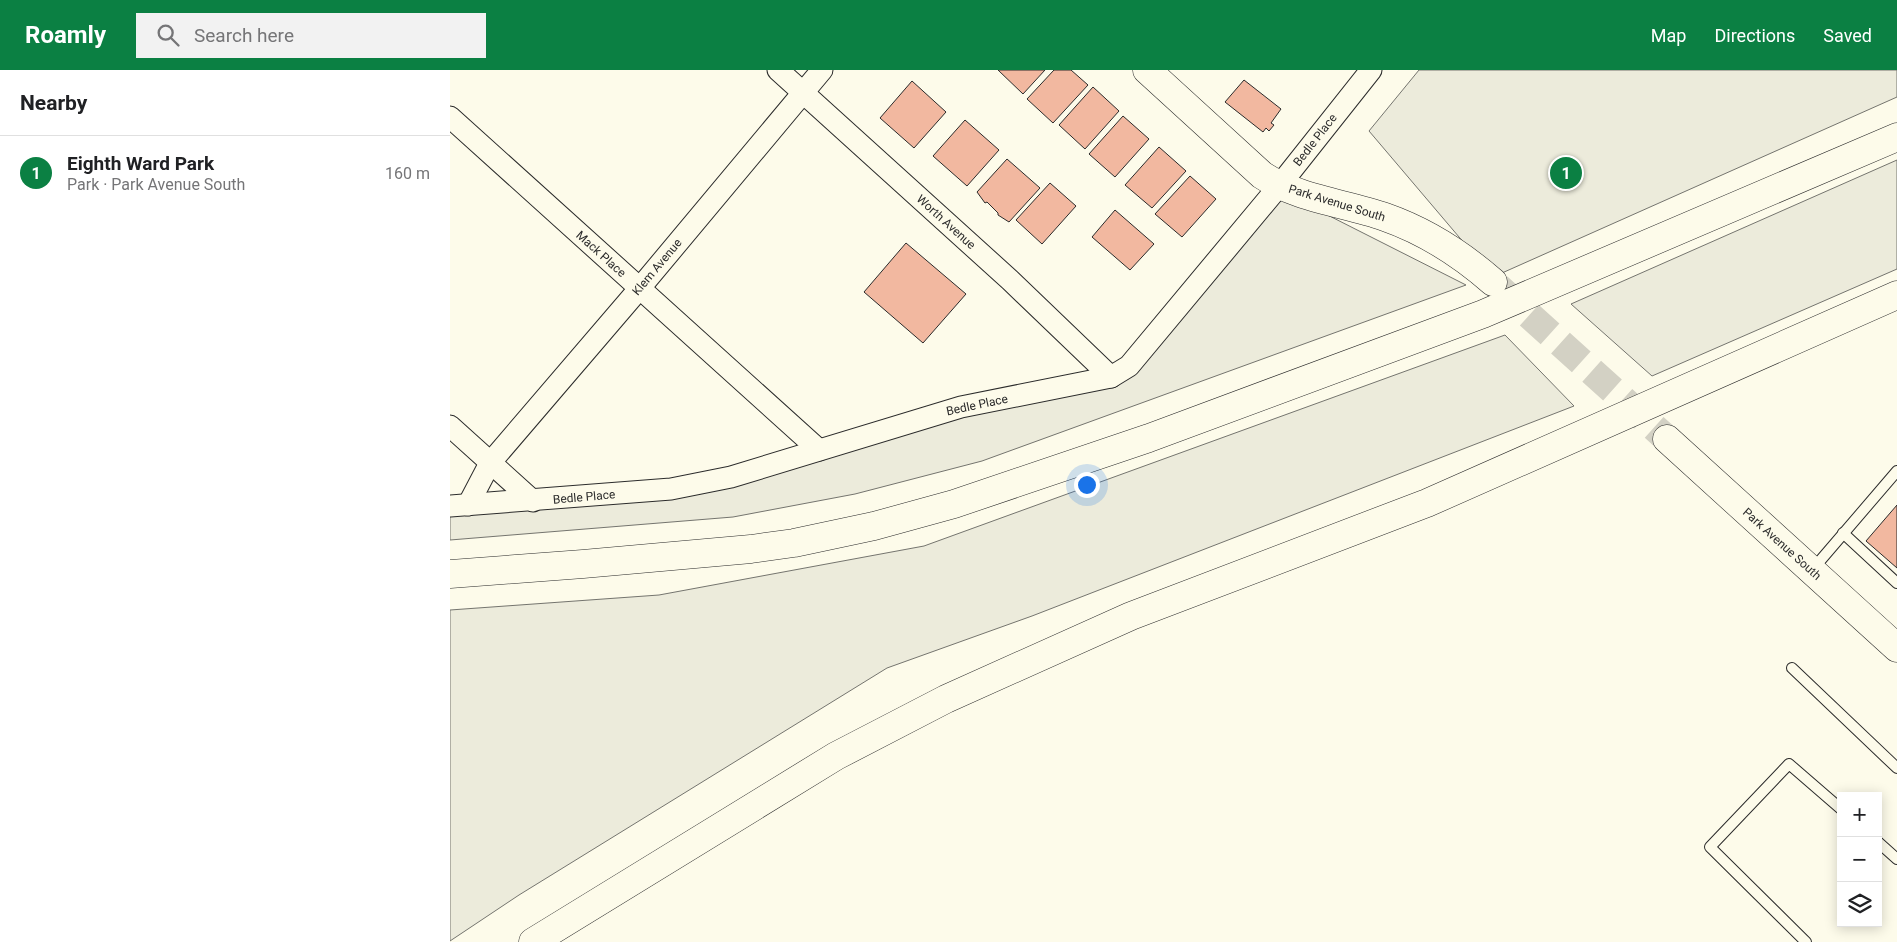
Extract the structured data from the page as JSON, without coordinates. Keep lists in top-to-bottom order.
{
  "streets": {
    "main road": ["Park Avenue South"],
    "street": [
      "Bedle Place",
      "Worth Avenue",
      "Mack Place",
      "Klem Avenue"
    ]
  },
  "crossings": [
    ["Bedle Place", "Park Avenue South"],
    ["Bedle Place", "Worth Avenue"],
    ["Bedle Place", "Mack Place"],
    ["Bedle Place", "Klem Avenue"],
    ["Worth Avenue", "Klem Avenue"],
    ["Mack Place", "Klem Avenue"]
  ],
  "page": {
    "header": "Roamly",
    "search": "Search here",
    "nav": ["Map", "Directions", "Saved"],
    "heading": "Nearby",
    "list": [
      {
        "mark": "1",
        "name": "Eighth Ward Park",
        "note": "Park · Park Avenue South",
        "value": "160 m"
      }
    ],
    "pins": "1",
    "map_buttons": ["+", "−"]
  }
}
